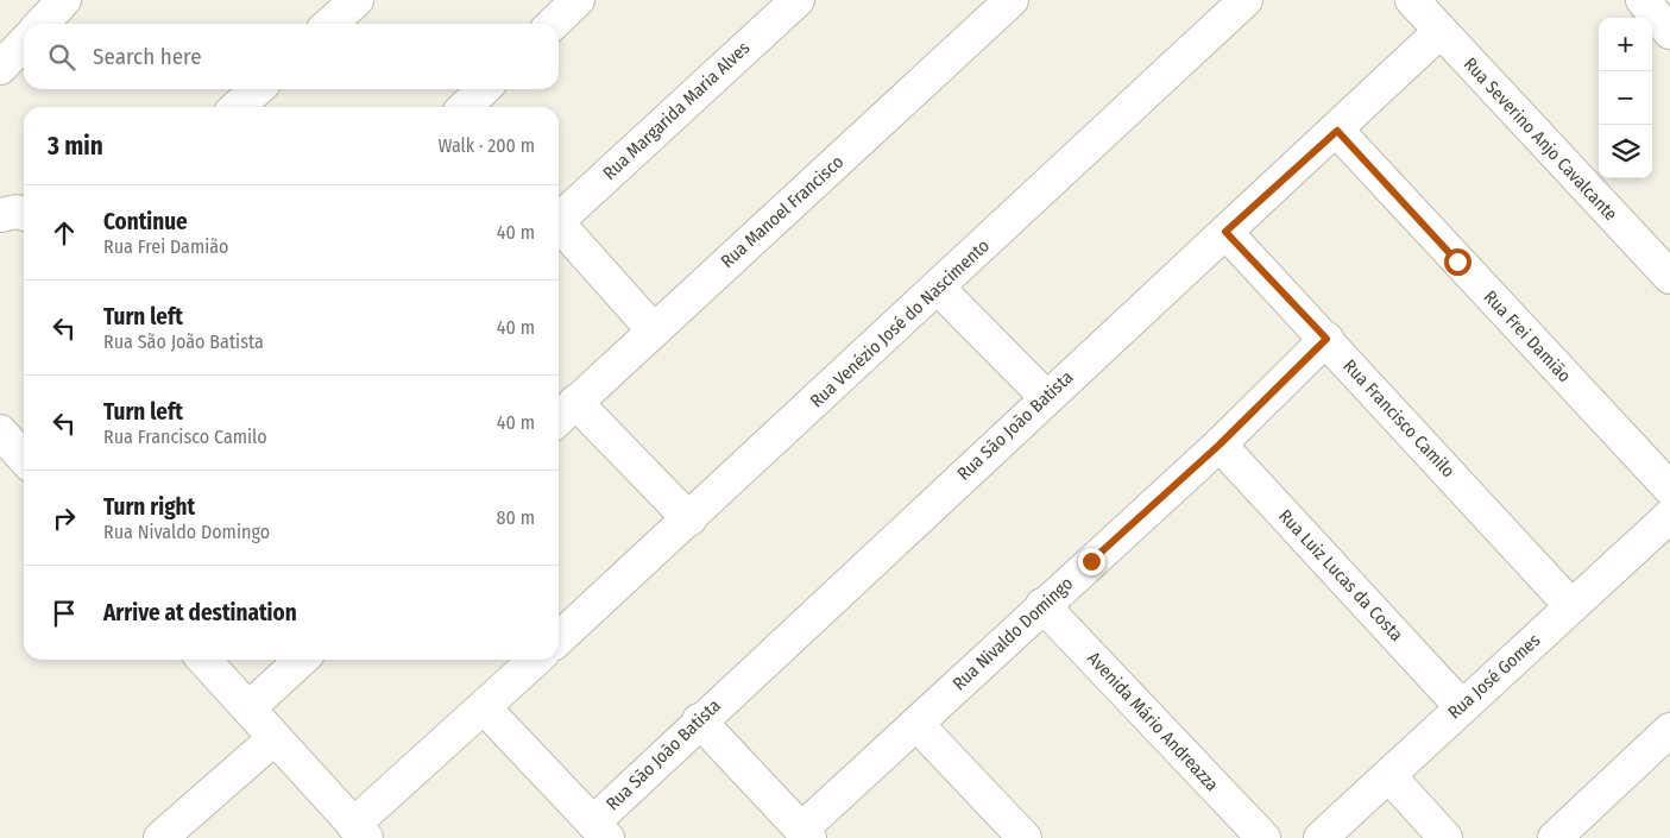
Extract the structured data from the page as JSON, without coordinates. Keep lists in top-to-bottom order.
{
  "streets": {
    "street": [
      "Rua Margarida Maria Alves",
      "Rua Severino Anjo Cavalcante",
      "Rua Manoel Francisco",
      "Rua Venézio José do Nascimento",
      "Rua Frei Damião",
      "Rua Francisco Camilo",
      "Rua São João Batista",
      "Rua Luiz Lucas da Costa",
      "Rua Nivaldo Domingo",
      "Rua José Gomes",
      "Avenida Mário Andreazza"
    ]
  },
  "crossings": [
    ["Rua Severino Anjo Cavalcante", "Rua São João Batista"],
    ["Rua Frei Damião", "Rua São João Batista"],
    ["Rua Francisco Camilo", "Rua São João Batista"],
    ["Rua Francisco Camilo", "Rua Nivaldo Domingo"],
    ["Rua Francisco Camilo", "Rua José Gomes"],
    ["Rua Luiz Lucas da Costa", "Rua Nivaldo Domingo"],
    ["Rua Luiz Lucas da Costa", "Rua José Gomes"],
    ["Rua Nivaldo Domingo", "Avenida Mário Andreazza"]
  ],
  "page": {
    "map_buttons": ["+", "−"],
    "search": "Search here",
    "heading": ["3 min", "Walk · 200 m"],
    "list": [
      ["Continue", "Rua Frei Damião", "40 m"],
      ["Turn left", "Rua São João Batista", "40 m"],
      ["Turn left", "Rua Francisco Camilo", "40 m"],
      ["Turn right", "Rua Nivaldo Domingo", "80 m"],
      "Arrive at destination"
    ]
  }
}
